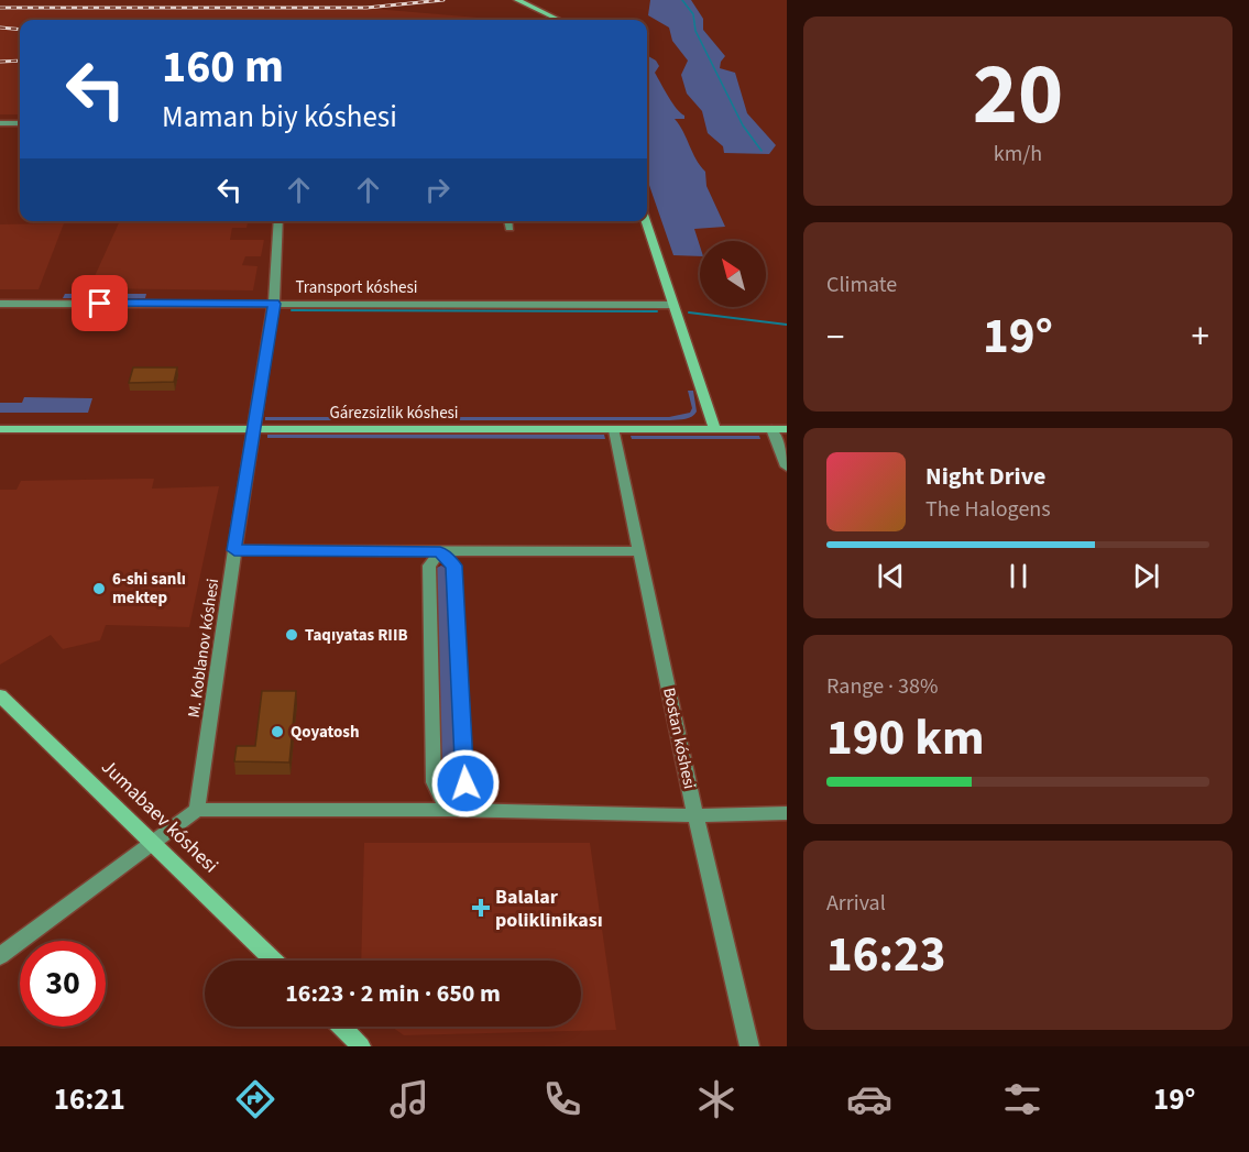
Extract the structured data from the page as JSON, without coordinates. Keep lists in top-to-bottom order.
{
  "streets": {
    "street": [
      "Transport kóshesi",
      "Gárezsizlik kóshesi",
      "M. Koblanov kóshesi",
      "Bostan kóshesi",
      "Jumabaev kóshesi"
    ]
  },
  "crossings": [
    ["Transport kóshesi", "M. Koblanov kóshesi"],
    ["Gárezsizlik kóshesi", "M. Koblanov kóshesi"],
    ["Gárezsizlik kóshesi", "Bostan kóshesi"]
  ],
  "places": {
    "other": ["6-shi sanlı mektep", "Taqıyatas RIIB", "Qoyatosh"],
    "health": ["Balalar poliklinikası"]
  },
  "north": "top left",
  "page": {
    "tile": [
      ["20", "km/h"],
      "Climate",
      ["Range · 38%", "190 km"],
      ["Arrival", "16:23"]
    ],
    "turn": ["160 m", "Maman biy kóshesi"],
    "heat": ["−", "19°", "+"],
    "song": ["Night Drive", "The Halogens"],
    "limit": "30",
    "trip": "16:23 · 2 min · 650 m",
    "tabs": ["16:21", "19°"]
  }
}
